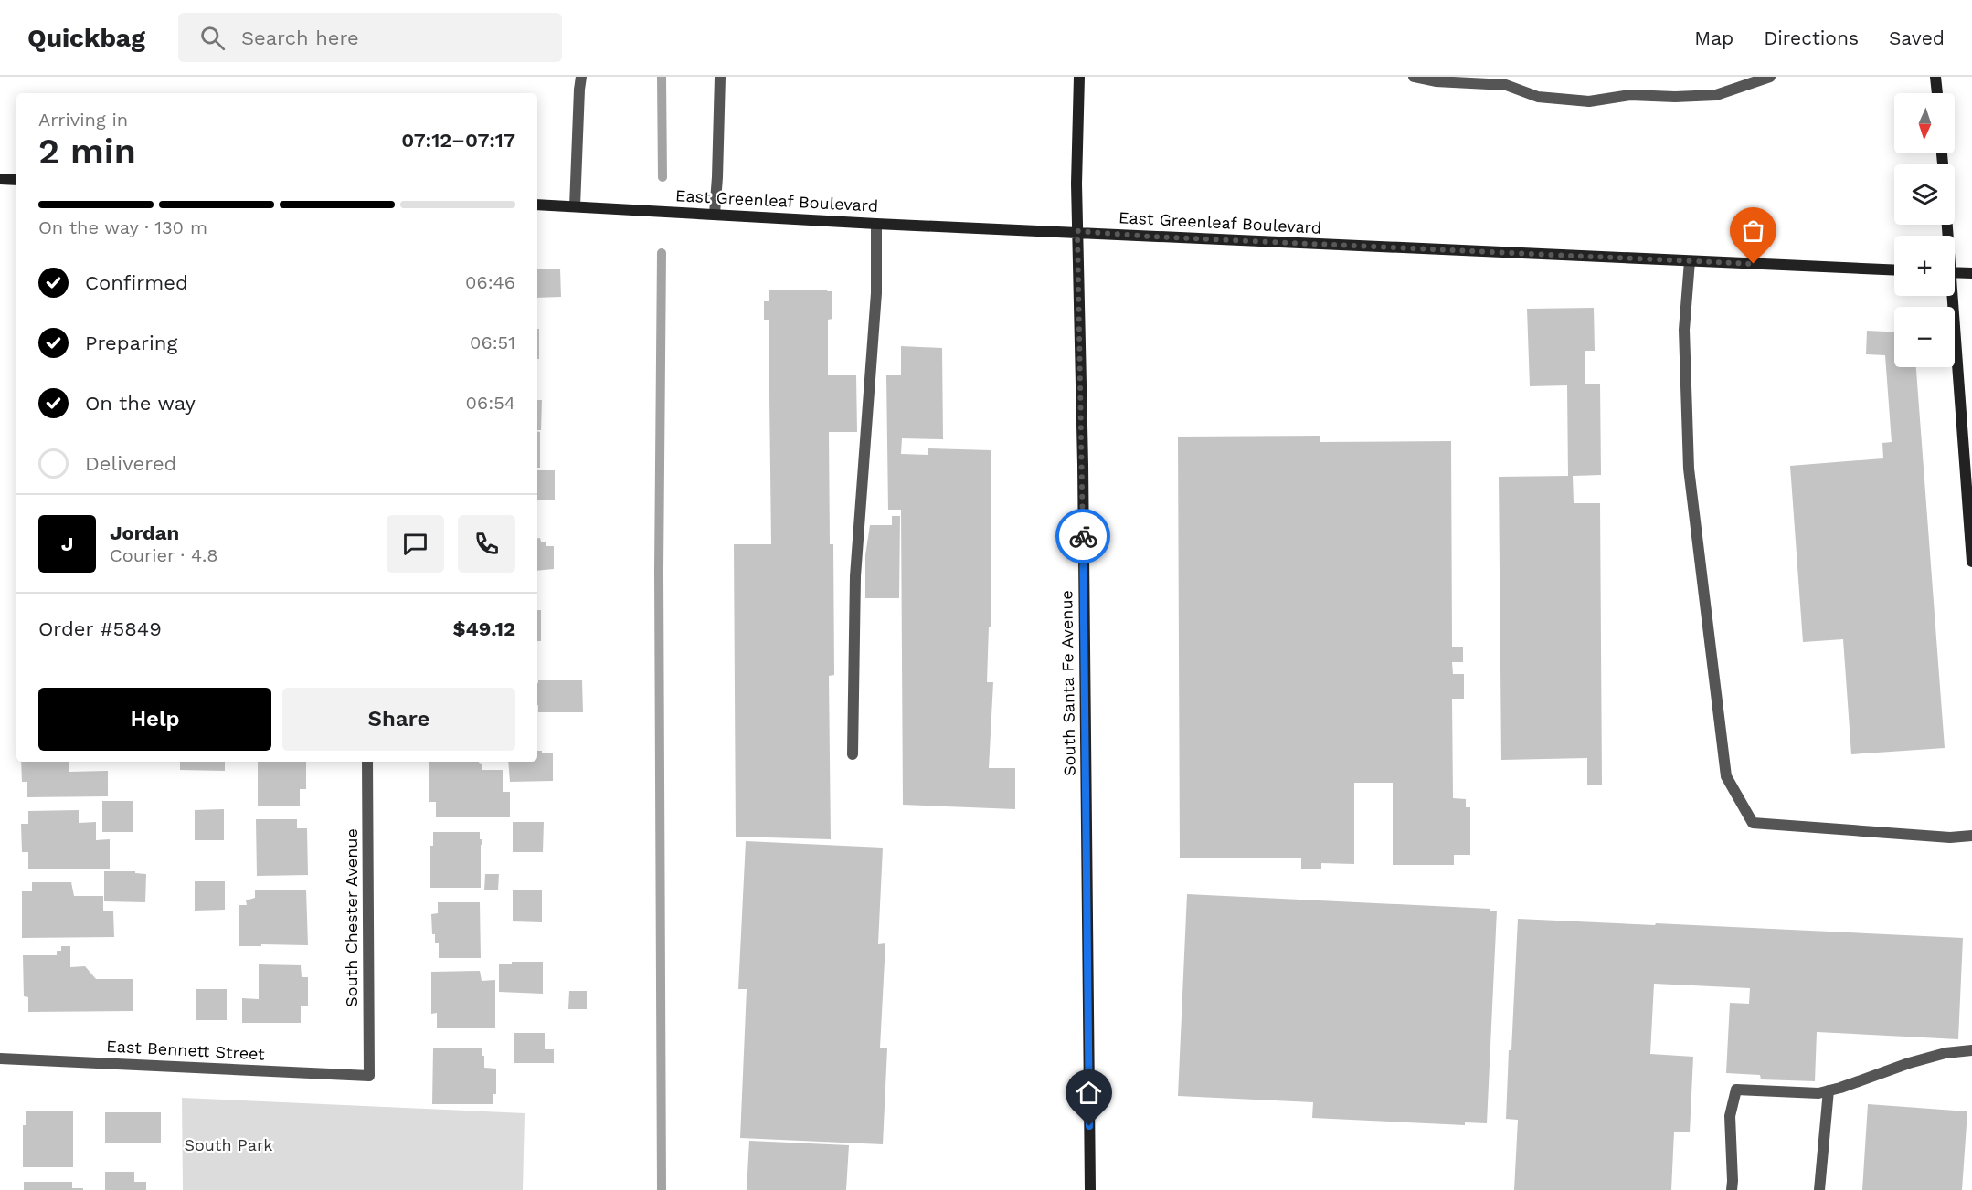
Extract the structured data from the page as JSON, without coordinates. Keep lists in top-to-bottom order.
{
  "streets": {
    "street": [
      "East Greenleaf Boulevard",
      "South Santa Fe Avenue",
      "South Chester Avenue",
      "East Bennett Street"
    ]
  },
  "crossings": [
    ["East Greenleaf Boulevard", "South Santa Fe Avenue"],
    ["South Chester Avenue", "East Bennett Street"]
  ],
  "parks": ["South Park"],
  "north": "bottom",
  "page": {
    "header": "Quickbag",
    "search": "Search here",
    "nav": ["Map", "Directions", "Saved"],
    "map_buttons": ["+", "−"],
    "heading": ["2 min", "Arriving in", "07:12–07:17"],
    "panel": [
      "Jordan",
      "Courier · 4.8",
      "Order #5849",
      "$49.12"
    ],
    "bar": "On the way · 130 m",
    "list": [
      ["Confirmed", "06:46"],
      ["Preparing", "06:51"],
      ["On the way", "06:54"],
      "Delivered"
    ],
    "round": "J",
    "buttons": ["Help", "Share"]
  }
}
